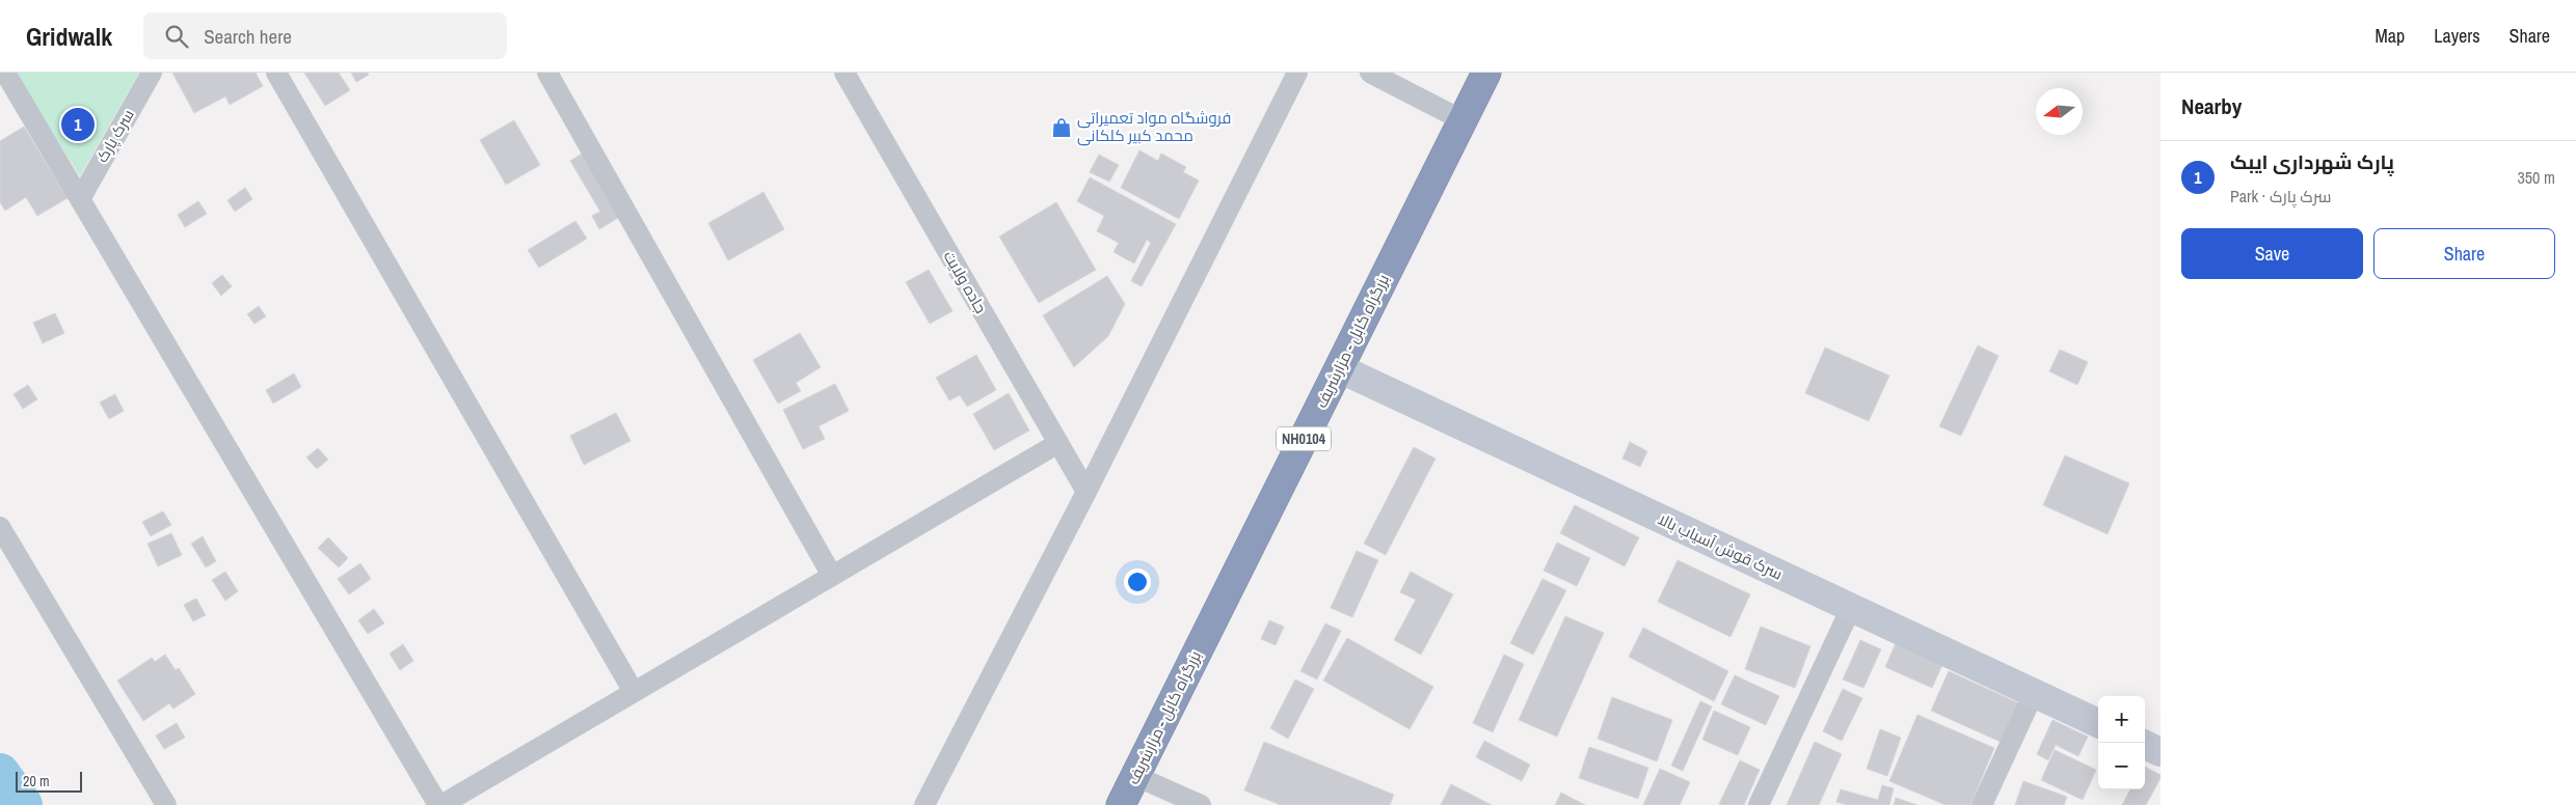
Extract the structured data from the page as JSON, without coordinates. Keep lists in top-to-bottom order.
{
  "streets": {
    "highway": ["بزرگراه کابل - مزارشریف", "NH0104"],
    "street": ["سرک پارک", "جاده ولایت", "سرک قوش آسیاب بالا"]
  },
  "crossings": [
    ["بزرگراه کابل - مزارشریف", "سرک قوش آسیاب بالا"]
  ],
  "places": {
    "shop": ["فروشگاه مواد تعمیراتی محمد کبیر کلکانی"]
  },
  "scale_bar": "20 m",
  "north": "left",
  "page": {
    "header": "Gridwalk",
    "search": "Search here",
    "nav": ["Map", "Layers", "Share"],
    "heading": "Nearby",
    "pins": "1",
    "list": [
      {
        "mark": "1",
        "name": "پارک شهرداری ایبک",
        "note": "Park · سرک پارک",
        "value": "350 m"
      }
    ],
    "buttons": ["Save", "Share"],
    "map_buttons": ["+", "−"],
    "scale": "20 m"
  }
}
